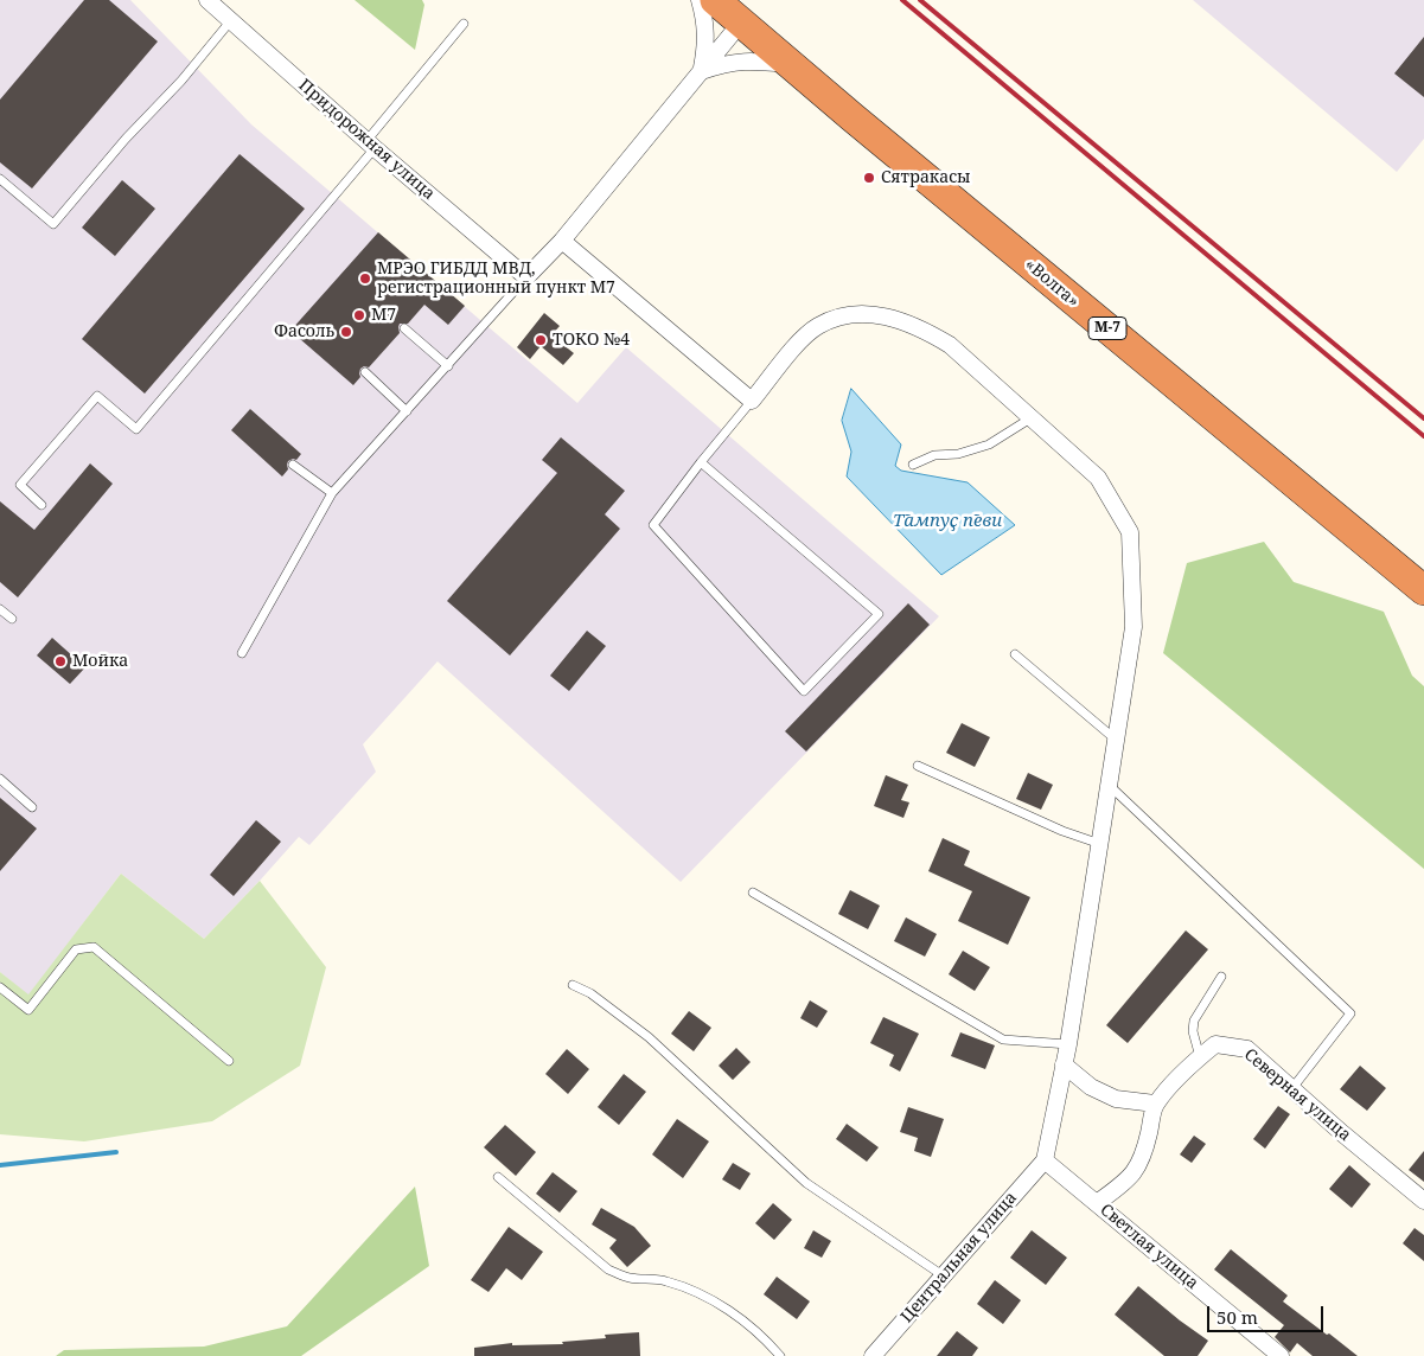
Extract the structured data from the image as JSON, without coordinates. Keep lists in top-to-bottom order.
{
  "streets": {
    "highway": ["«Волга»", "М-7"],
    "street": [
      "Придорожная улица",
      "Северная улица",
      "Светлая улица",
      "Центральная улица"
    ]
  },
  "crossings": [
    ["Северная улица", "Светлая улица"],
    ["Светлая улица", "Центральная улица"]
  ],
  "water": ["Тӑмпуҫ пӗви"],
  "places": [
    "Сятракасы",
    "МРЭО ГИБДД МВД, регистрационный пункт М7",
    "М7",
    "Фасоль",
    "ТОКО №4",
    "Мойка"
  ],
  "scale_bar": "50 m"
}
